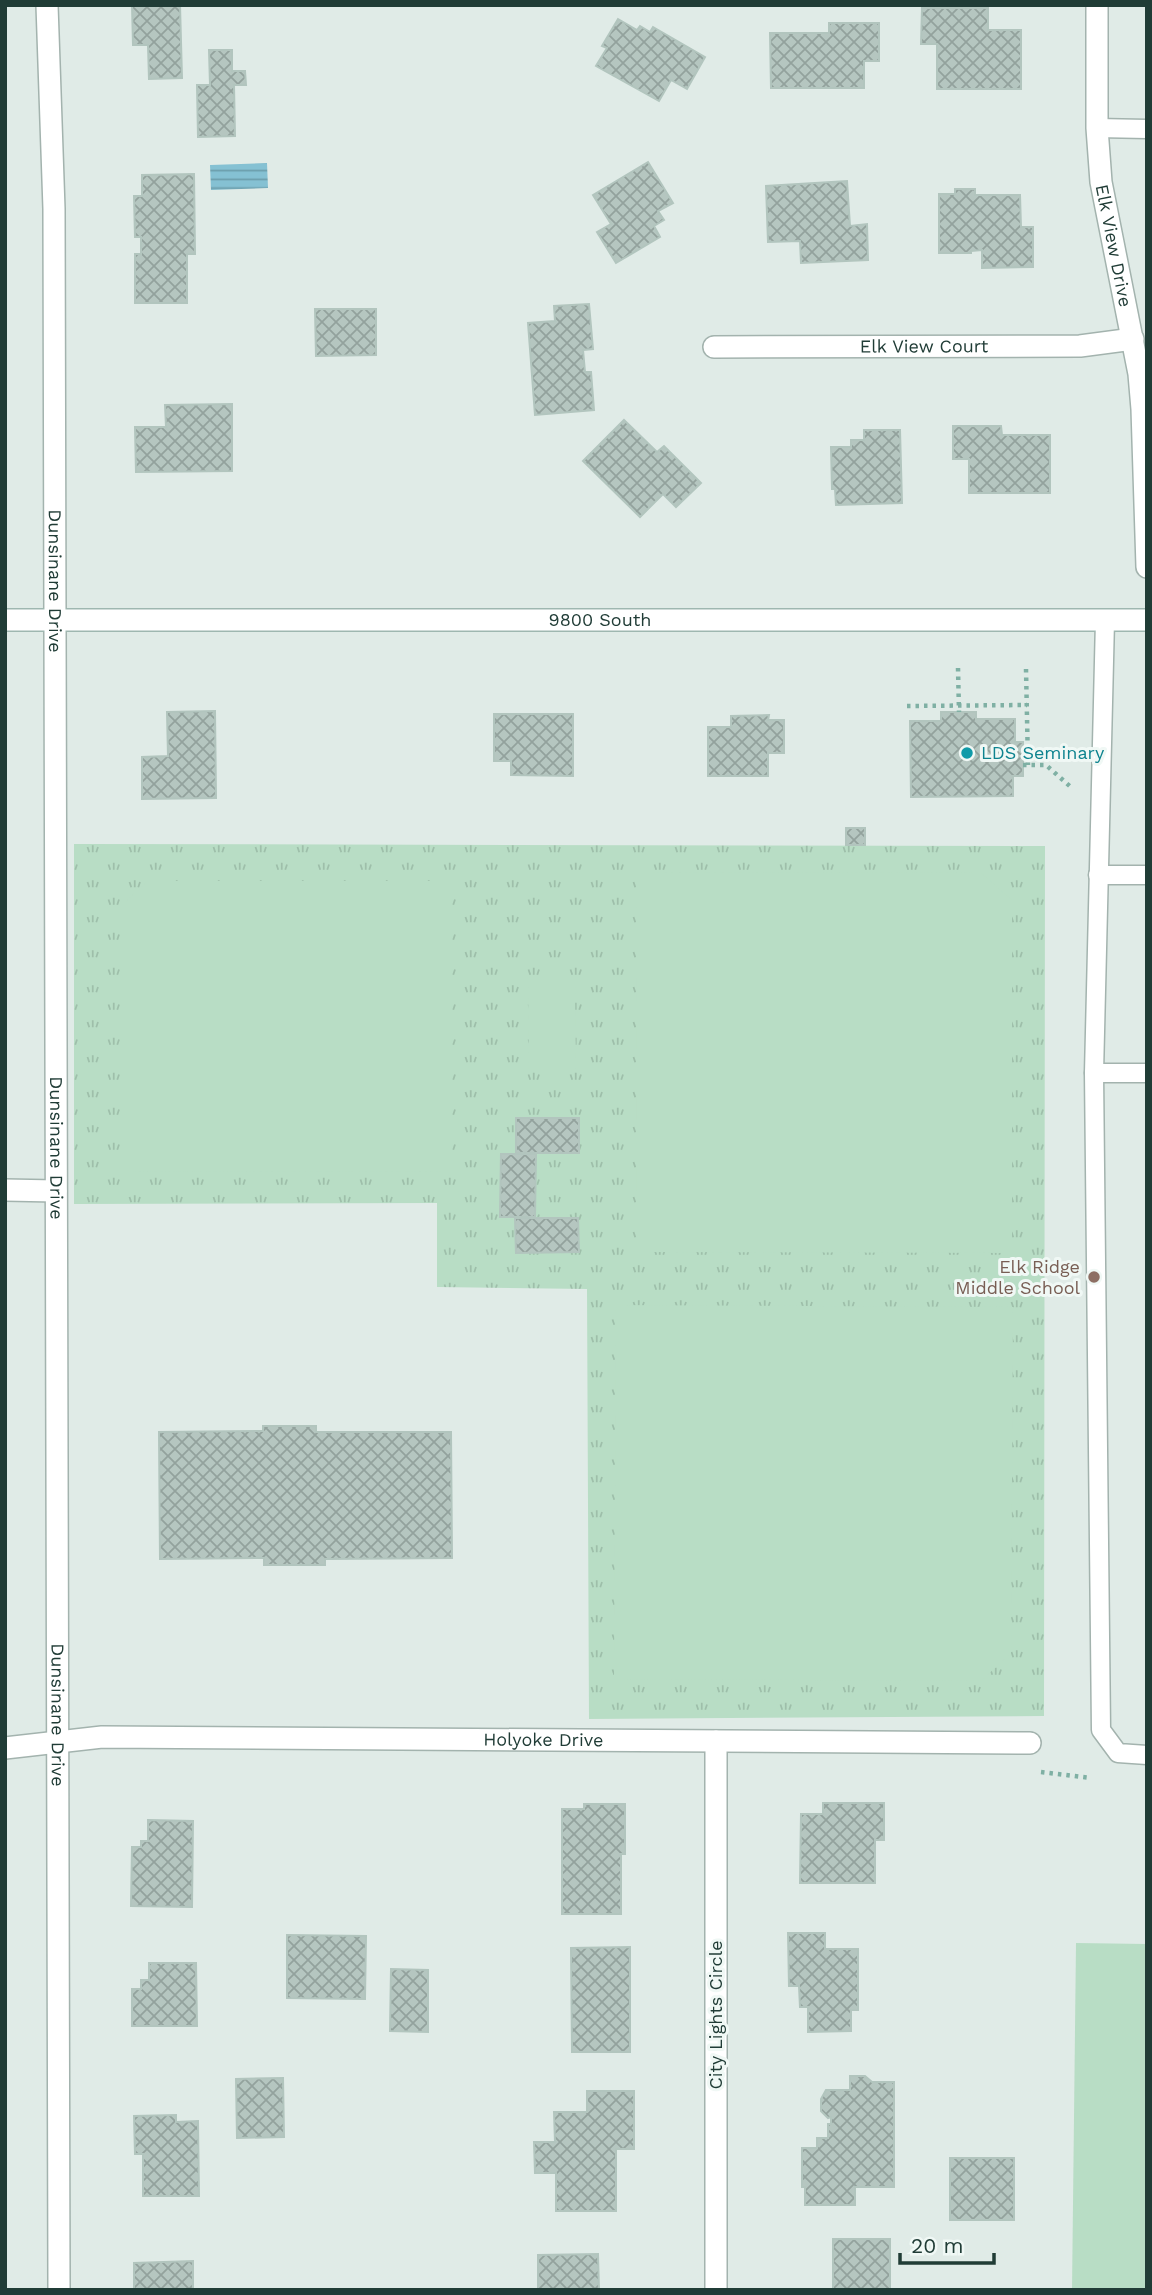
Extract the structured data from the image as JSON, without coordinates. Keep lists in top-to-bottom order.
{
  "streets": {
    "street": [
      "Elk View Drive",
      "Elk View Court",
      "Dunsinane Drive",
      "9800 South",
      "Holyoke Drive",
      "City Lights Circle"
    ]
  },
  "crossings": [
    ["Elk View Drive", "Elk View Court"],
    ["Dunsinane Drive", "9800 South"],
    ["Dunsinane Drive", "Holyoke Drive"],
    ["Holyoke Drive", "City Lights Circle"]
  ],
  "places": ["LDS Seminary", "Elk Ridge Middle School"],
  "scale_bar": "20 m"
}
